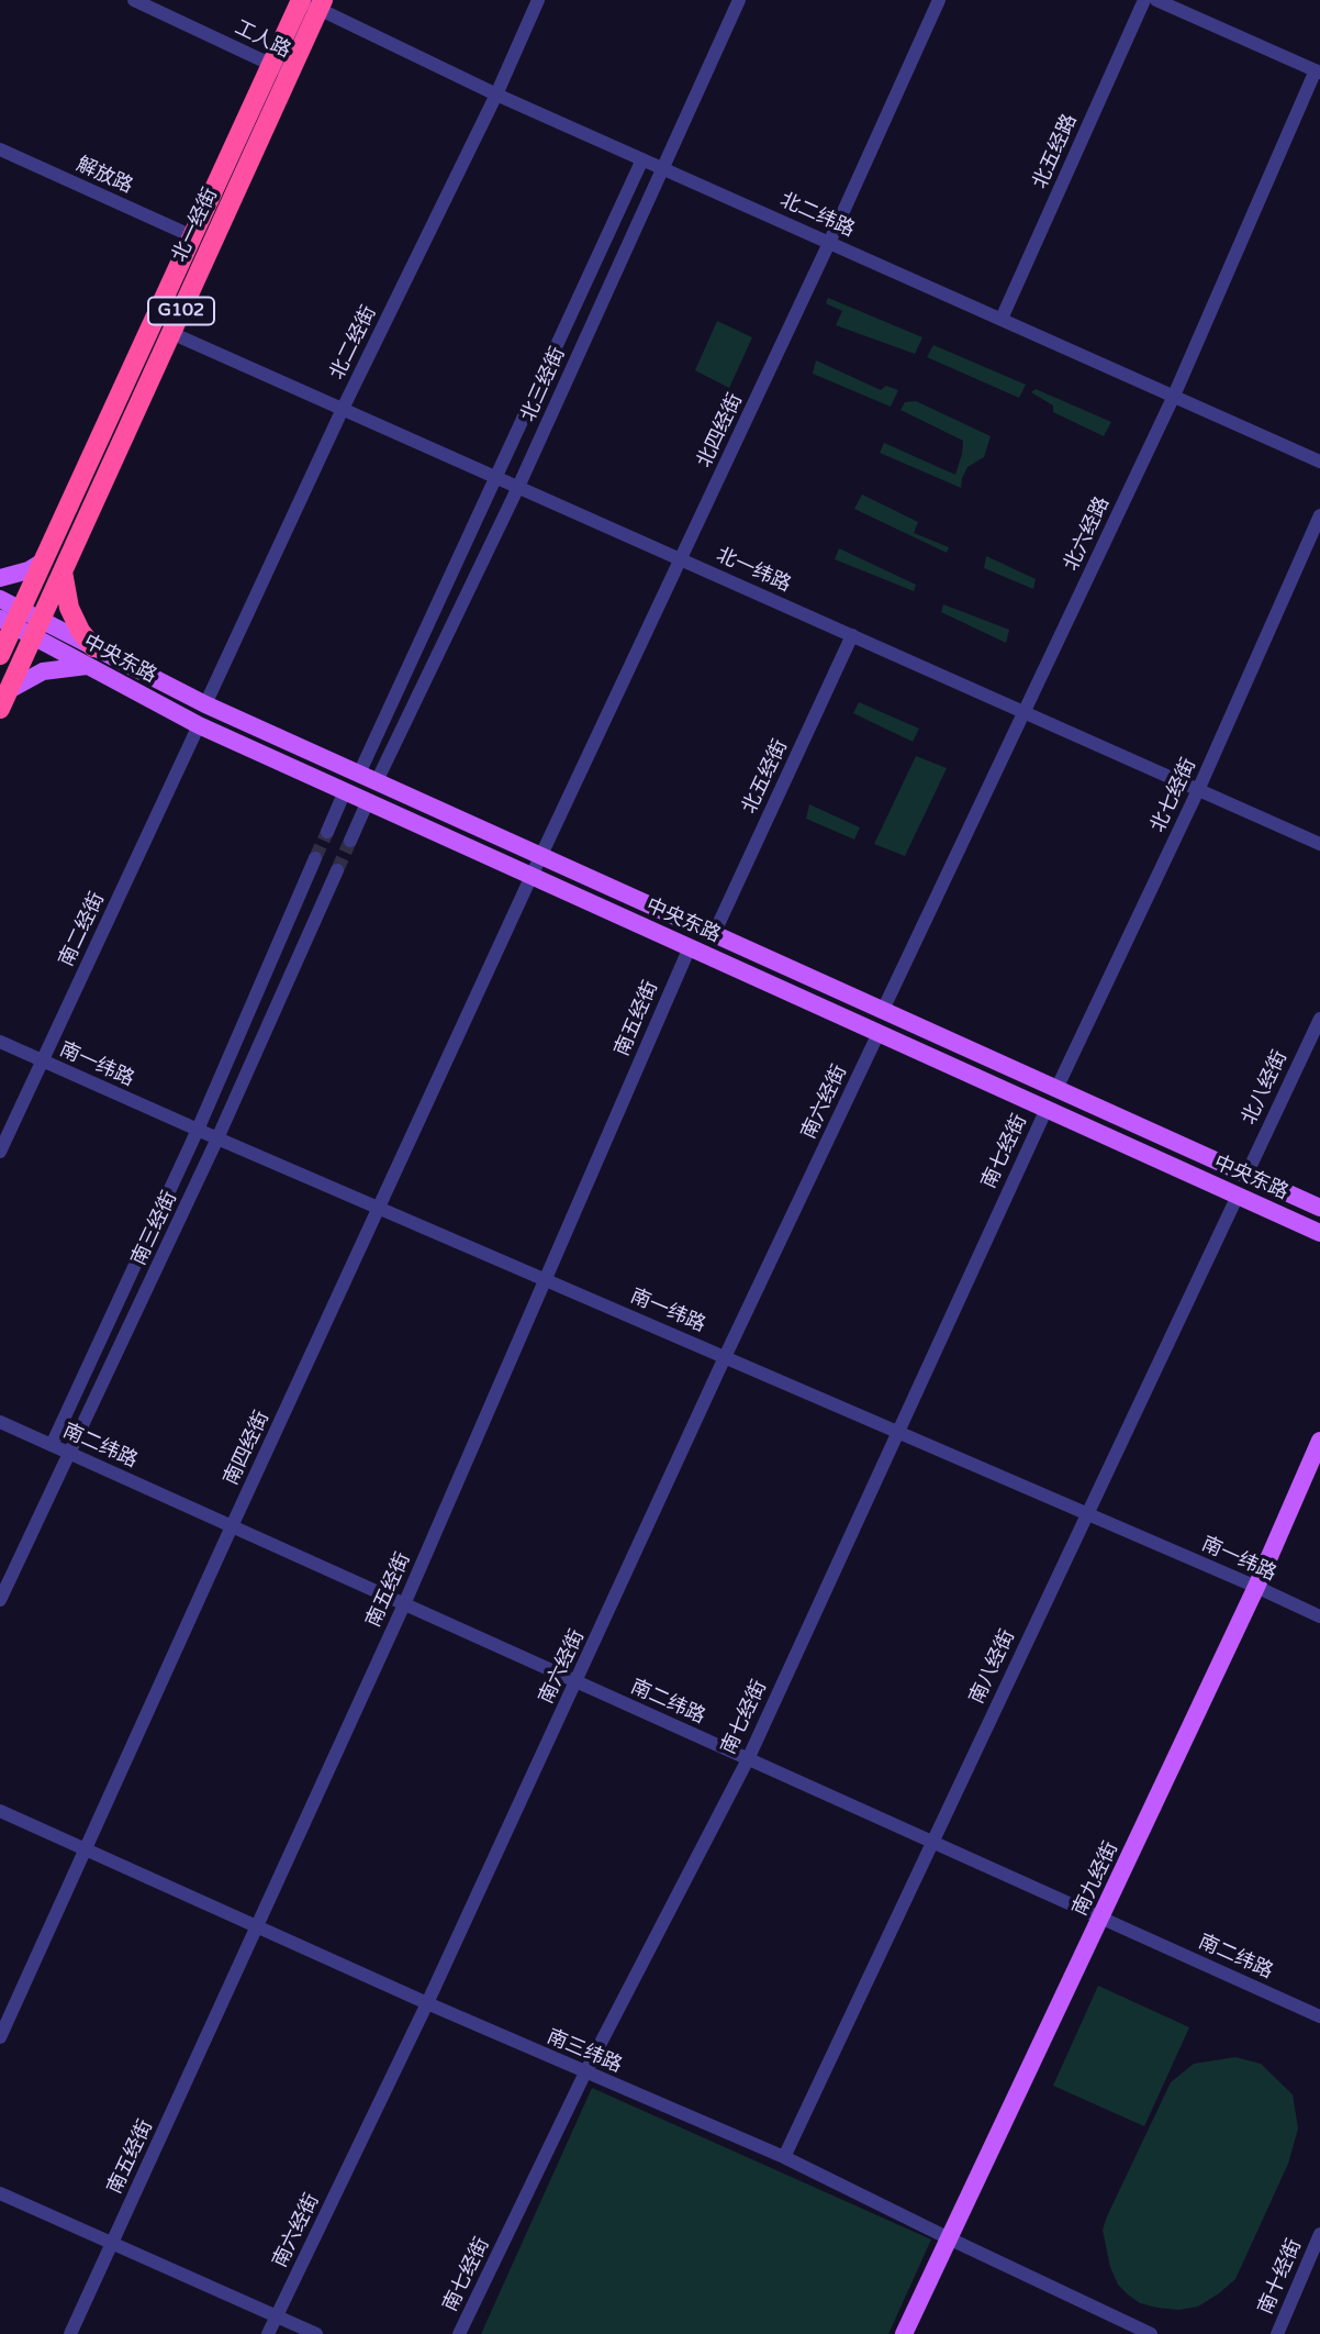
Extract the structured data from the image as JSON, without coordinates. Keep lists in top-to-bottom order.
{
  "streets": {
    "highway": ["北一经街", "G102"],
    "main road": ["中央东路", "南九经街"],
    "street": [
      "工人路",
      "北五经路",
      "解放路",
      "北二纬路",
      "北二经街",
      "北三经街",
      "北四经街",
      "北六经路",
      "北一纬路",
      "北五经街",
      "北七经街",
      "南二经街",
      "南五经街",
      "南一纬路",
      "北八经街",
      "南六经街",
      "南七经街",
      "南三经街",
      "南二纬路",
      "南四经街",
      "南八经街",
      "南三纬路",
      "南十经街"
    ]
  },
  "crossings": [
    ["工人路", "北一经街"],
    ["北五经路", "北二纬路"],
    ["解放路", "北一经街"],
    ["北二纬路", "北一经街"],
    ["北二纬路", "北二经街"],
    ["北二纬路", "北三经街"],
    ["北二纬路", "北四经街"],
    ["北二纬路", "北六经路"],
    ["北一经街", "G102"],
    ["北一经街", "北一纬路"],
    ["北一经街", "中央东路"],
    ["G102", "中央东路"],
    ["北二经街", "北一纬路"],
    ["北二经街", "中央东路"],
    ["北三经街", "北一纬路"],
    ["北三经街", "中央东路"],
    ["北四经街", "北一纬路"],
    ["北四经街", "中央东路"],
    ["北四经街", "南四经街"],
    ["北六经路", "北一纬路"],
    ["北六经路", "中央东路"],
    ["北一纬路", "北五经街"],
    ["北一纬路", "北七经街"],
    ["中央东路", "北五经街"],
    ["中央东路", "北七经街"],
    ["中央东路", "南二经街"],
    ["中央东路", "南五经街"],
    ["中央东路", "北八经街"],
    ["中央东路", "南六经街"],
    ["中央东路", "南七经街"],
    ["中央东路", "南四经街"],
    ["中央东路", "南八经街"],
    ["南二经街", "南一纬路"],
    ["南五经街", "南一纬路"],
    ["南五经街", "南二纬路"],
    ["南五经街", "南三纬路"],
    ["南一纬路", "南六经街"],
    ["南一纬路", "南七经街"],
    ["南一纬路", "南三经街"],
    ["南一纬路", "南四经街"],
    ["南一纬路", "南八经街"],
    ["南一纬路", "南九经街"],
    ["南六经街", "南二纬路"],
    ["南六经街", "南三纬路"],
    ["南七经街", "南二纬路"],
    ["南七经街", "南三纬路"],
    ["南三经街", "南二纬路"],
    ["南二纬路", "南四经街"],
    ["南二纬路", "南八经街"],
    ["南二纬路", "南九经街"],
    ["南四经街", "南三纬路"],
    ["南八经街", "南三纬路"],
    ["南九经街", "南三纬路"]
  ]
}
